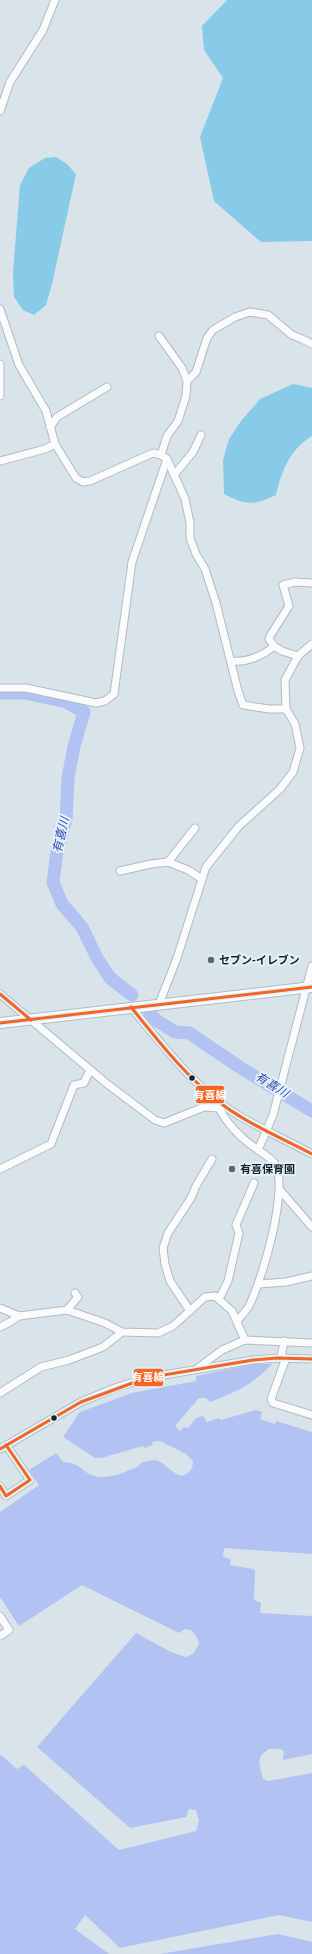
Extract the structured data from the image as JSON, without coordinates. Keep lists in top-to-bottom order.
{
  "water": ["有喜川"],
  "places": ["セブン-イレブン", "有喜保育園"],
  "lines": ["transit line 有喜線"]
}
